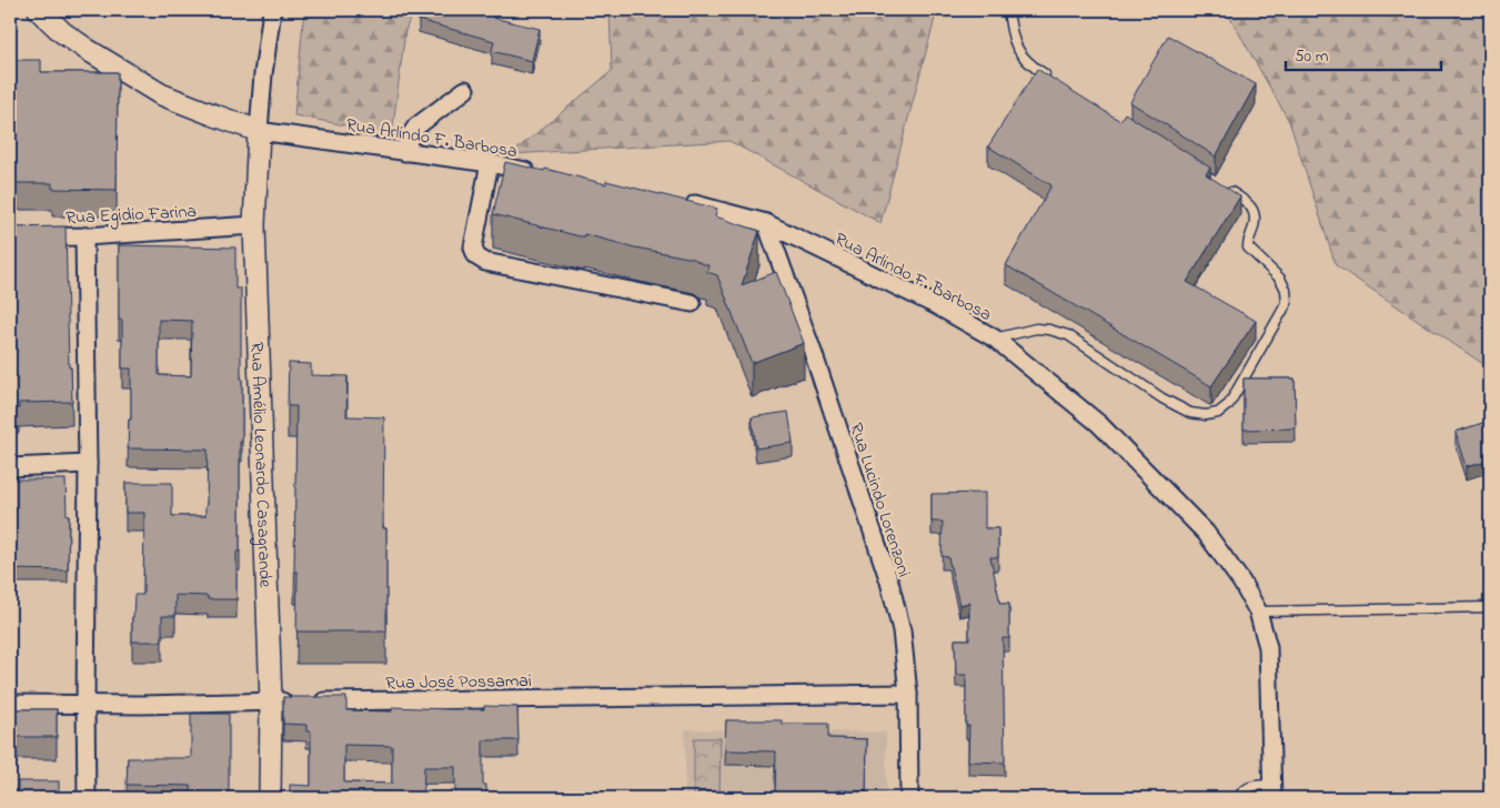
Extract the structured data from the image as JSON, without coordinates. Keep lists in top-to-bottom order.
{
  "streets": {
    "street": [
      "Rua Arlindo F. Barbosa",
      "Rua Egidio Farina",
      "Rua Amélio Leonardo Casagrande",
      "Rua Lucindo Lorenzoni",
      "Rua José Possamai"
    ]
  },
  "crossings": [
    ["Rua Arlindo F. Barbosa", "Rua Amélio Leonardo Casagrande"],
    ["Rua Arlindo F. Barbosa", "Rua Lucindo Lorenzoni"],
    ["Rua Egidio Farina", "Rua Amélio Leonardo Casagrande"],
    ["Rua Amélio Leonardo Casagrande", "Rua José Possamai"],
    ["Rua Lucindo Lorenzoni", "Rua José Possamai"]
  ],
  "scale_bar": "50 m"
}
